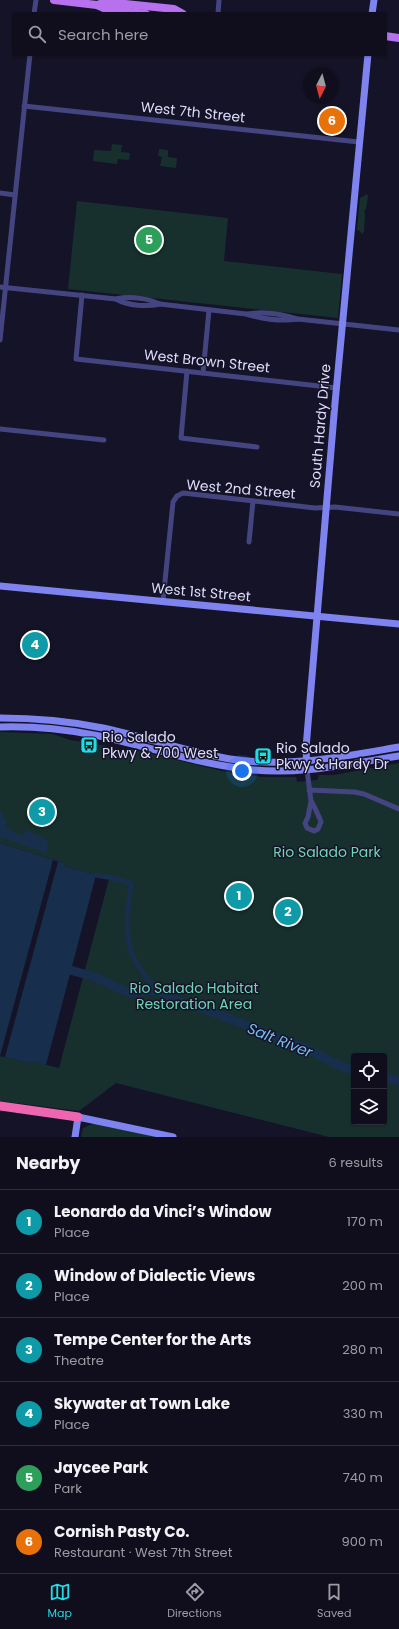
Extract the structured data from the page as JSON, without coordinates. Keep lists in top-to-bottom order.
{
  "streets": {
    "street": [
      "West 7th Street",
      "West Brown Street",
      "South Hardy Drive",
      "West 2nd Street",
      "West 1st Street"
    ]
  },
  "crossings": [
    ["West 7th Street", "South Hardy Drive"],
    ["West Brown Street", "South Hardy Drive"],
    ["South Hardy Drive", "West 2nd Street"],
    ["South Hardy Drive", "West 1st Street"],
    ["West 2nd Street", "West 1st Street"]
  ],
  "water": ["Salt River"],
  "parks": ["Rio Salado Park", "Rio Salado Habitat Restoration Area"],
  "places": {
    "bus stop": ["Rio Salado Pkwy & 700 West", "Rio Salado Pkwy & Hardy Dr"]
  },
  "north": "bottom",
  "page": {
    "search": "Search here",
    "pins": [
      "6",
      "5",
      "4",
      "3",
      "1",
      "2"
    ],
    "heading": ["Nearby", "6 results"],
    "list": [
      {
        "mark": "1",
        "name": "Leonardo da Vinci’s Window",
        "note": "Place",
        "value": "170 m"
      },
      {
        "mark": "2",
        "name": "Window of Dialectic Views",
        "note": "Place",
        "value": "200 m"
      },
      {
        "mark": "3",
        "name": "Tempe Center for the Arts",
        "note": "Theatre",
        "value": "280 m"
      },
      {
        "mark": "4",
        "name": "Skywater at Town Lake",
        "note": "Place",
        "value": "330 m"
      },
      {
        "mark": "5",
        "name": "Jaycee Park",
        "note": "Park",
        "value": "740 m"
      },
      {
        "mark": "6",
        "name": "Cornish Pasty Co.",
        "note": "Restaurant · West 7th Street",
        "value": "900 m"
      }
    ],
    "nav": ["Map", "Directions", "Saved"]
  }
}
